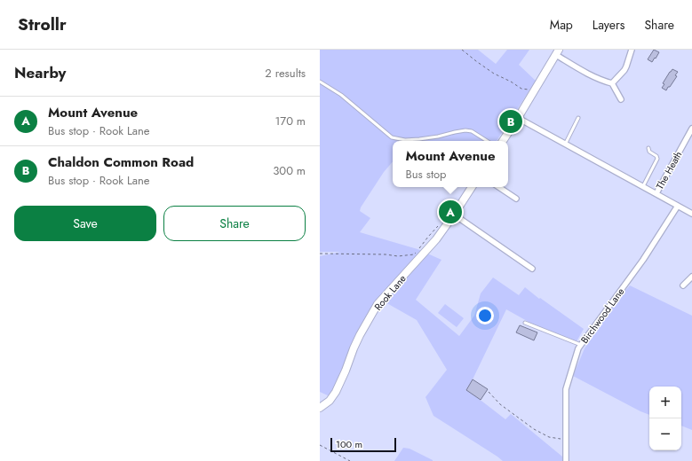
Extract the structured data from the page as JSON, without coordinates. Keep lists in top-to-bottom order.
{
  "streets": {
    "main road": ["Rook Lane"],
    "street": ["The Heath", "Birchwood Lane"]
  },
  "scale_bar": "100 m",
  "page": {
    "header": "Strollr",
    "nav": ["Map", "Layers", "Share"],
    "heading": ["Nearby", "2 results"],
    "list": [
      {
        "mark": "A",
        "name": "Mount Avenue",
        "note": "Bus stop · Rook Lane",
        "value": "170 m"
      },
      {
        "mark": "B",
        "name": "Chaldon Common Road",
        "note": "Bus stop · Rook Lane",
        "value": "300 m"
      }
    ],
    "pins": ["B", "A"],
    "popup": ["Mount Avenue", "Bus stop"],
    "buttons": ["Save", "Share"],
    "map_buttons": ["+", "−"],
    "scale": "100 m"
  }
}
